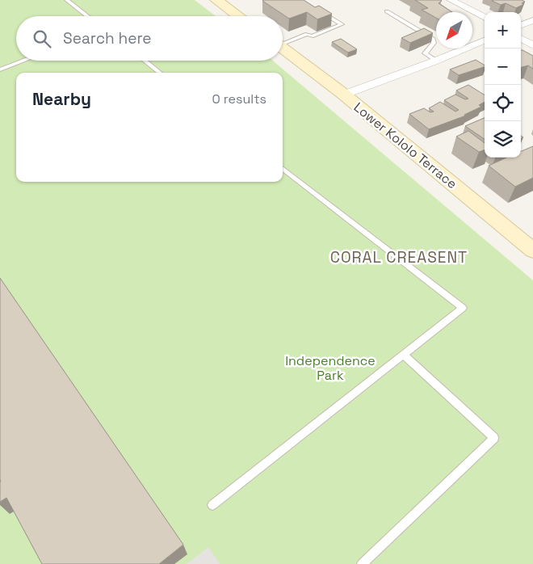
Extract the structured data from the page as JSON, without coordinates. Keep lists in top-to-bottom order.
{
  "streets": {
    "street": ["Lower Kololo Terrace"]
  },
  "districts": ["CORAL CREASENT"],
  "parks": ["Independence Park"],
  "north": "bottom left",
  "page": {
    "map_buttons": ["+", "−"],
    "search": "Search here",
    "heading": ["Nearby", "0 results"]
  }
}
